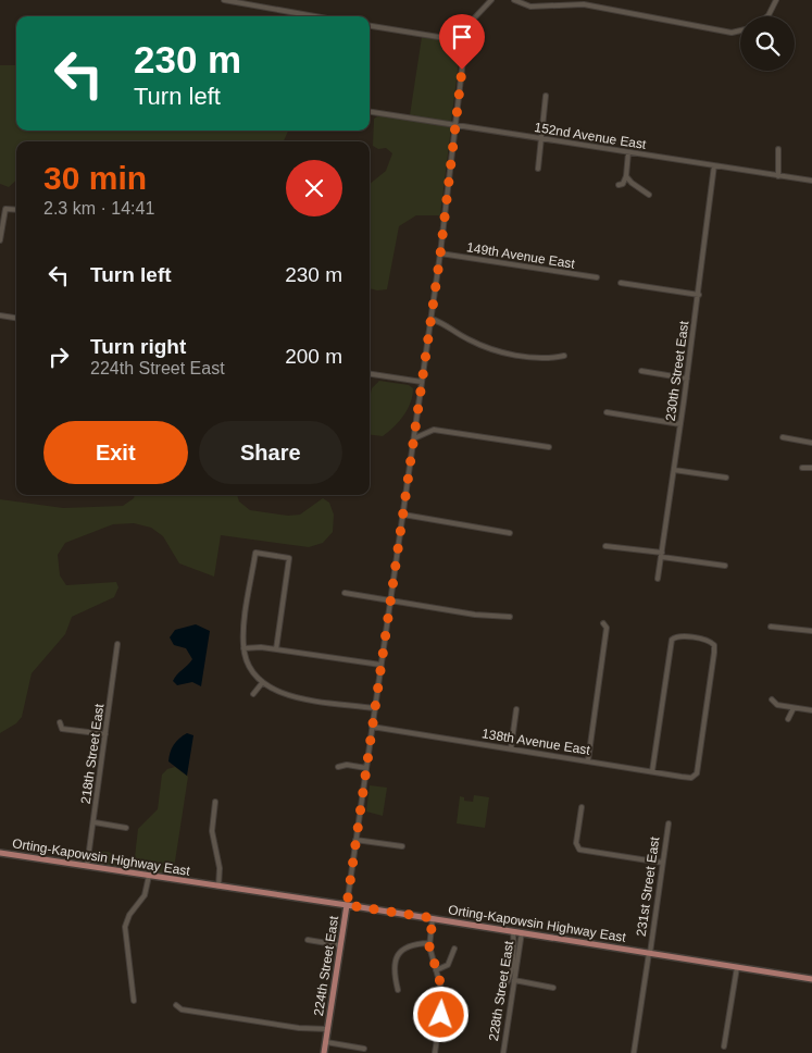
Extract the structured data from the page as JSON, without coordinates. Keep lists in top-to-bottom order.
{
  "streets": {
    "main road": ["Orting-Kapowsin Highway East", "224th Street East"],
    "street": [
      "152nd Avenue East",
      "149th Avenue East",
      "230th Street East",
      "138th Avenue East",
      "218th Street East",
      "231st Street East",
      "228th Street East"
    ]
  },
  "crossings": [
    ["152nd Avenue East", "230th Street East"],
    ["152nd Avenue East", "224th Street East"],
    ["149th Avenue East", "224th Street East"],
    ["138th Avenue East", "224th Street East"],
    ["218th Street East", "Orting-Kapowsin Highway East"],
    ["Orting-Kapowsin Highway East", "231st Street East"],
    ["Orting-Kapowsin Highway East", "224th Street East"],
    ["Orting-Kapowsin Highway East", "228th Street East"]
  ],
  "page": {
    "turn": ["230 m", "Turn left"],
    "heading": ["30 min", "2.3 km · 14:41"],
    "list": [
      {
        "name": "Turn left",
        "value": "230 m"
      },
      {
        "name": "Turn right",
        "note": "224th Street East",
        "value": "200 m"
      }
    ],
    "buttons": ["Exit", "Share"]
  }
}
